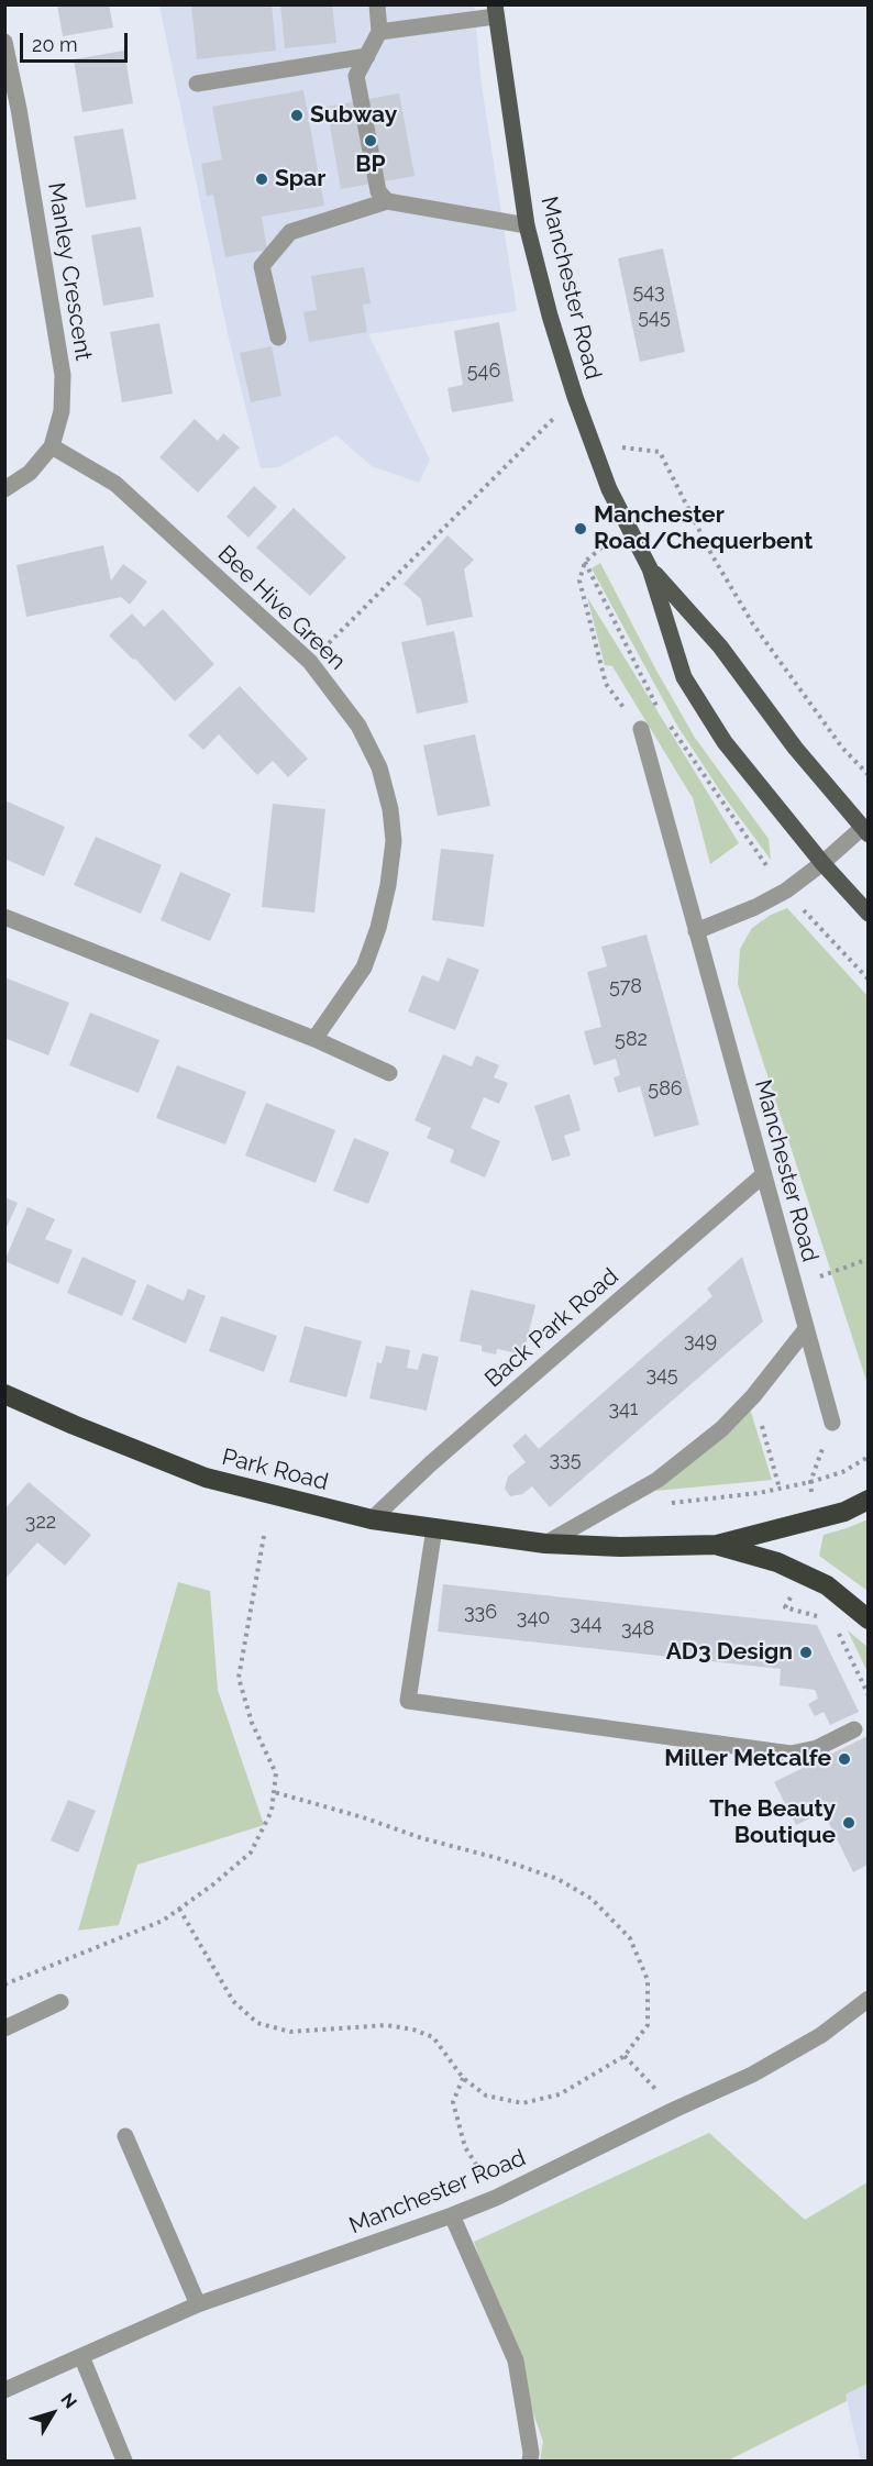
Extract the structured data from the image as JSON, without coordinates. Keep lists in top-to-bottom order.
{
  "streets": {
    "highway": ["Park Road"],
    "main road": ["Manchester Road"],
    "street": ["Manley Crescent", "Bee Hive Green", "Back Park Road"]
  },
  "crossings": [
    ["Manley Crescent", "Bee Hive Green"],
    ["Manchester Road", "Back Park Road"],
    ["Back Park Road", "Park Road"]
  ],
  "places": [
    "Subway",
    "BP",
    "Spar",
    "Manchester Road/Chequerbent",
    "AD3 Design",
    "Miller Metcalfe",
    "The Beauty Boutique"
  ],
  "house_numbers": [
    "543",
    "545",
    "546",
    "578",
    "582",
    "586",
    "349",
    "345",
    "341",
    "335",
    "322",
    "336",
    "340",
    "344",
    "348"
  ],
  "scale_bar": "20 m",
  "north": "top right"
}
